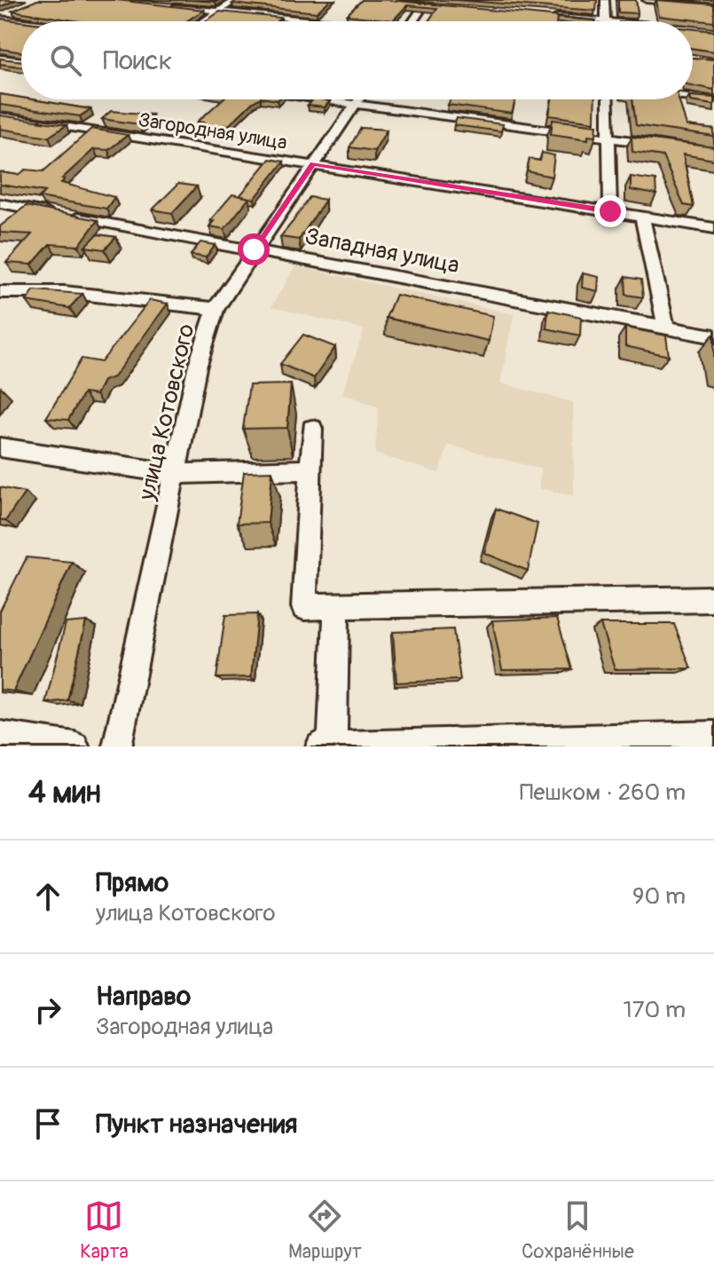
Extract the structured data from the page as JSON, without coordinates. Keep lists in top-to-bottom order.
{
  "streets": {
    "street": ["Загородная улица", "Западная улица", "улица Котовского"]
  },
  "crossings": [
    ["Загородная улица", "улица Котовского"],
    ["Западная улица", "улица Котовского"]
  ],
  "page": {
    "search": "Поиск",
    "heading": ["4 мин", "Пешком · 260 m"],
    "list": [
      ["Прямо", "улица Котовского", "90 m"],
      ["Направо", "Загородная улица", "170 m"],
      "Пункт назначения"
    ],
    "nav": ["Карта", "Маршрут", "Сохранённые"]
  }
}
